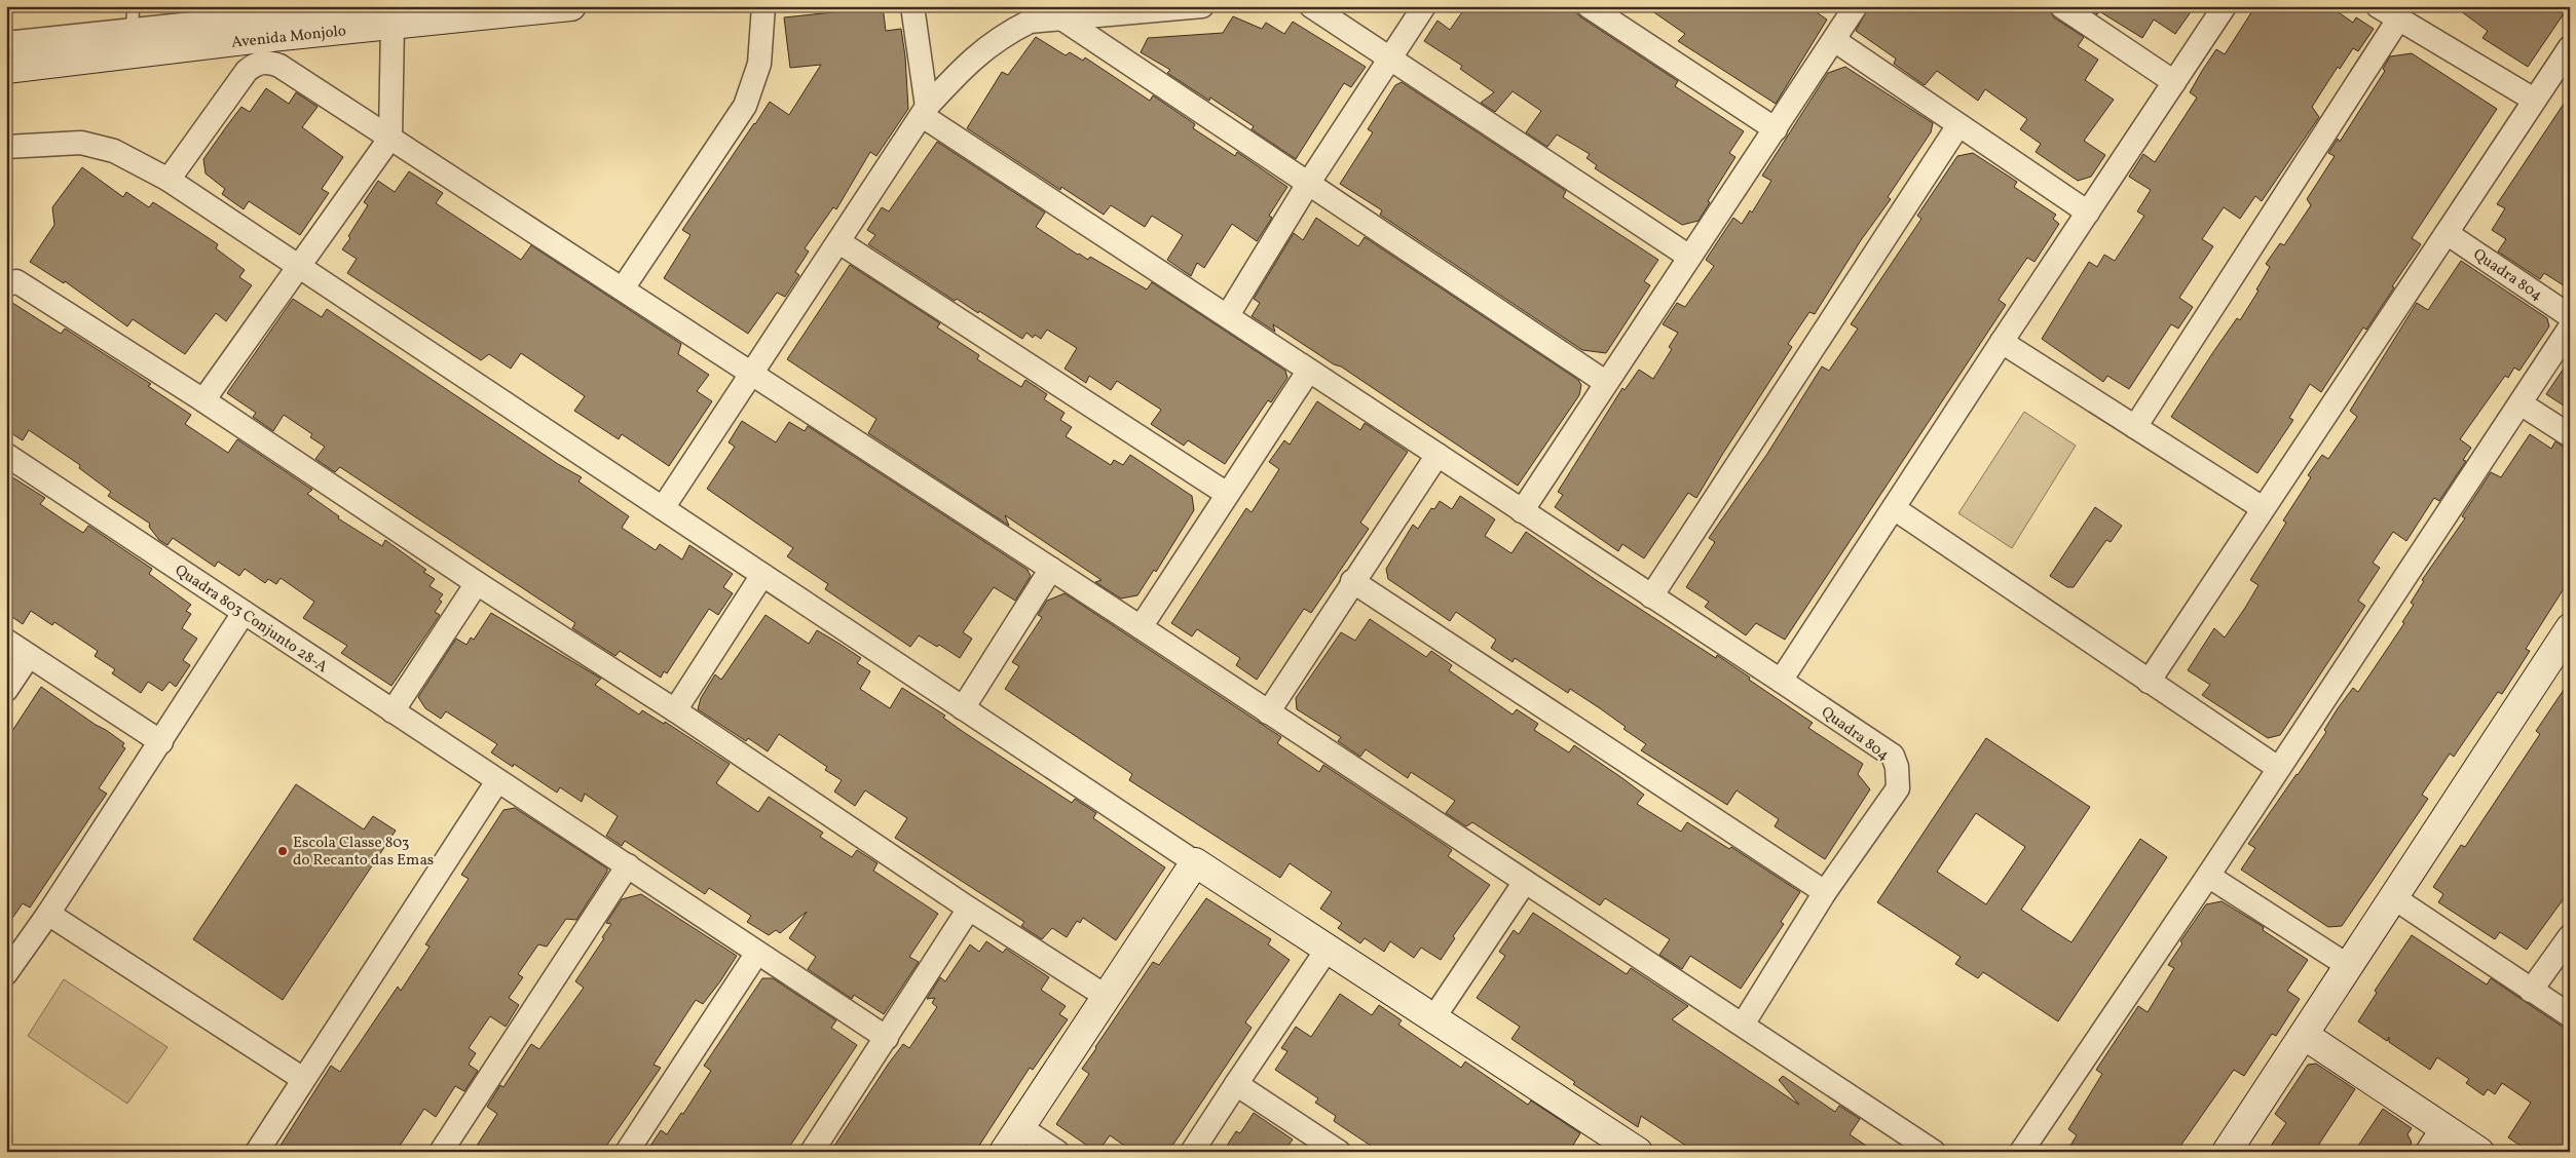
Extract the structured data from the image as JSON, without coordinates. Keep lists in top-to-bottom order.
{
  "streets": {
    "street": ["Avenida Monjolo", "Quadra 804", "Quadra 803 Conjunto 28-A"]
  },
  "places": ["Escola Classe 803 do Recanto das Emas"]
}
